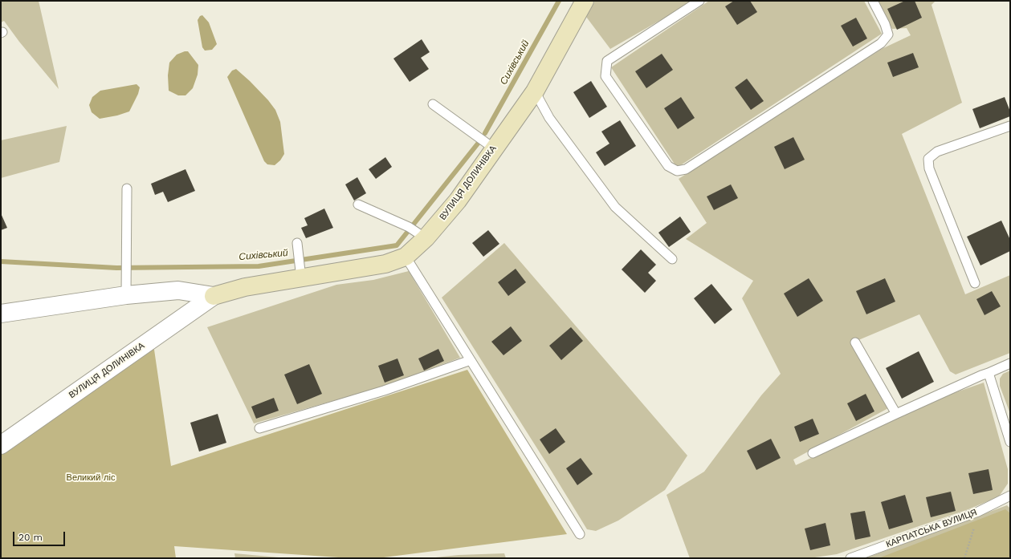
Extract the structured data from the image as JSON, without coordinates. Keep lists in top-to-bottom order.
{
  "streets": {
    "street": ["ВУЛИЦЯ ДОЛИНІВКА"],
    "lane": ["КАРПАТСЬКА ВУЛИЦЯ"]
  },
  "water": ["Сихівський"],
  "parks": ["Великий ліс"],
  "scale_bar": "20 m"
}
